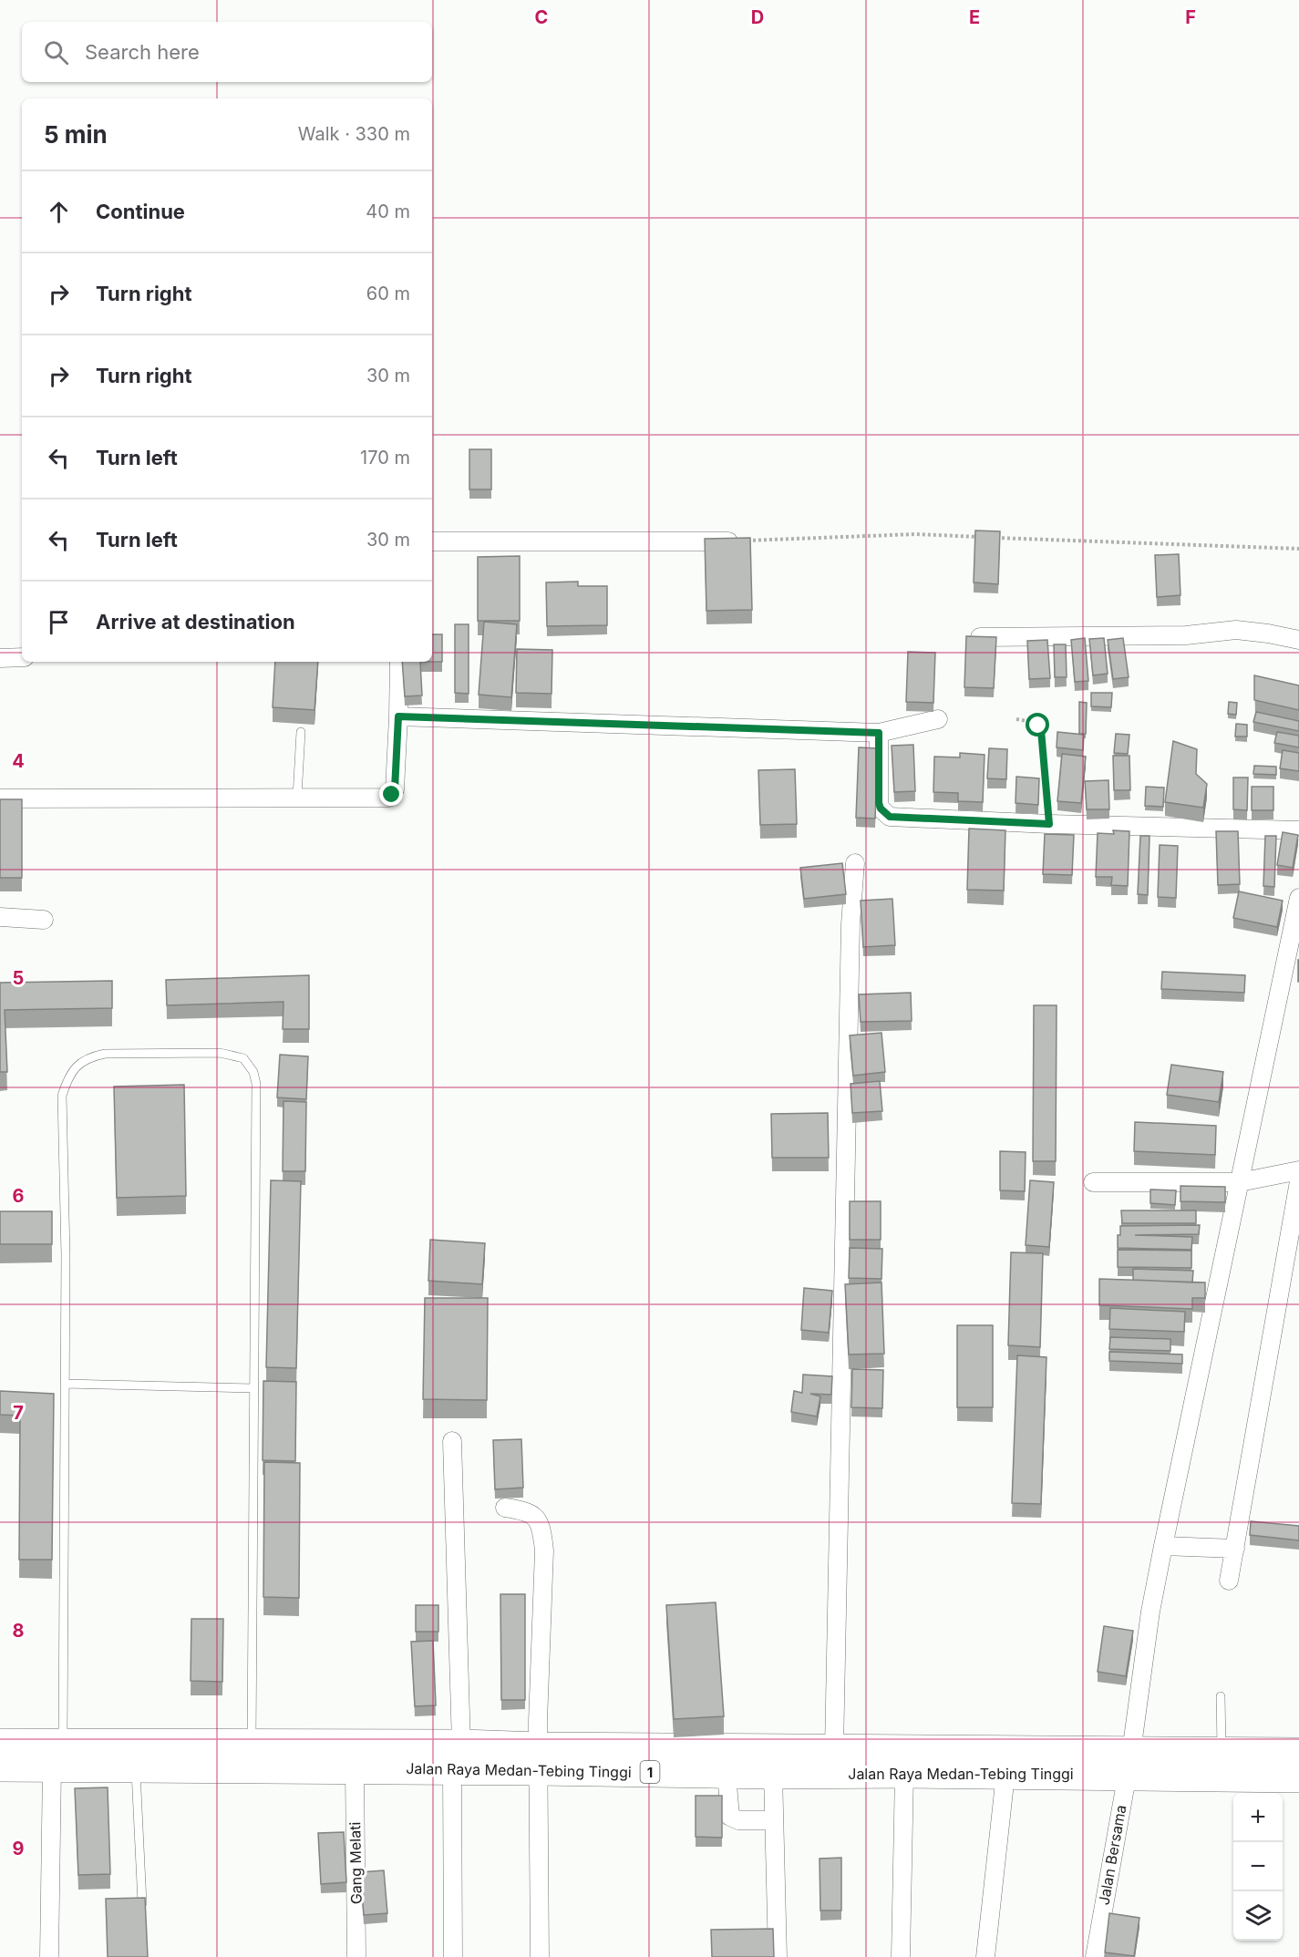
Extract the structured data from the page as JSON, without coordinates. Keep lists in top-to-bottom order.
{
  "streets": {
    "highway": ["Jalan Raya Medan-Tebing Tinggi", "1"],
    "street": ["Jalan Bersama", "Gang Melati"]
  },
  "crossings": [
    ["Jalan Raya Medan-Tebing Tinggi", "Jalan Bersama"],
    ["Jalan Raya Medan-Tebing Tinggi", "Gang Melati"]
  ],
  "page": {
    "search": "Search here",
    "heading": ["5 min", "Walk · 330 m"],
    "list": [
      ["Continue", "40 m"],
      ["Turn right", "60 m"],
      ["Turn right", "30 m"],
      ["Turn left", "170 m"],
      ["Turn left", "30 m"],
      "Arrive at destination"
    ],
    "map_buttons": ["+", "−"]
  },
  "grid": {
    "columns": [
      "C",
      "D",
      "E",
      "F"
    ],
    "rows": [
      "4",
      "5",
      "6",
      "7",
      "8",
      "9"
    ]
  }
}
